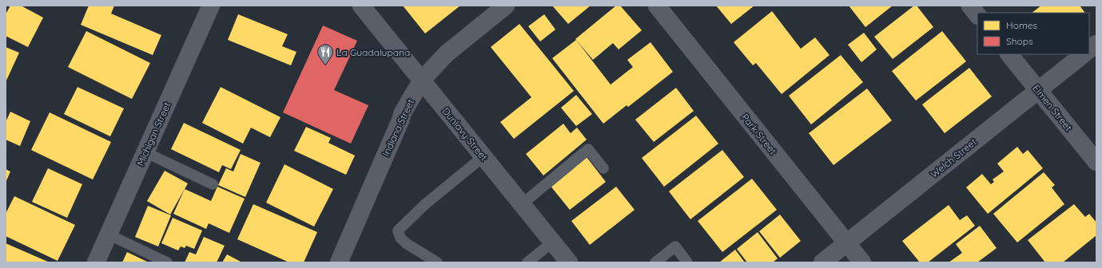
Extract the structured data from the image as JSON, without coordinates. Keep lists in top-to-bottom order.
{
  "streets": {
    "street": [
      "Elmen Street",
      "Indiana Street",
      "Michigan Street",
      "Dunlavy Street",
      "Park Street",
      "Welch Street"
    ]
  },
  "crossings": [
    ["Elmen Street", "Welch Street"],
    ["Indiana Street", "Dunlavy Street"],
    ["Park Street", "Welch Street"]
  ],
  "places": {
    "restaurant": ["La Guadalupana"]
  },
  "legend": ["Homes", "Shops"]
}
